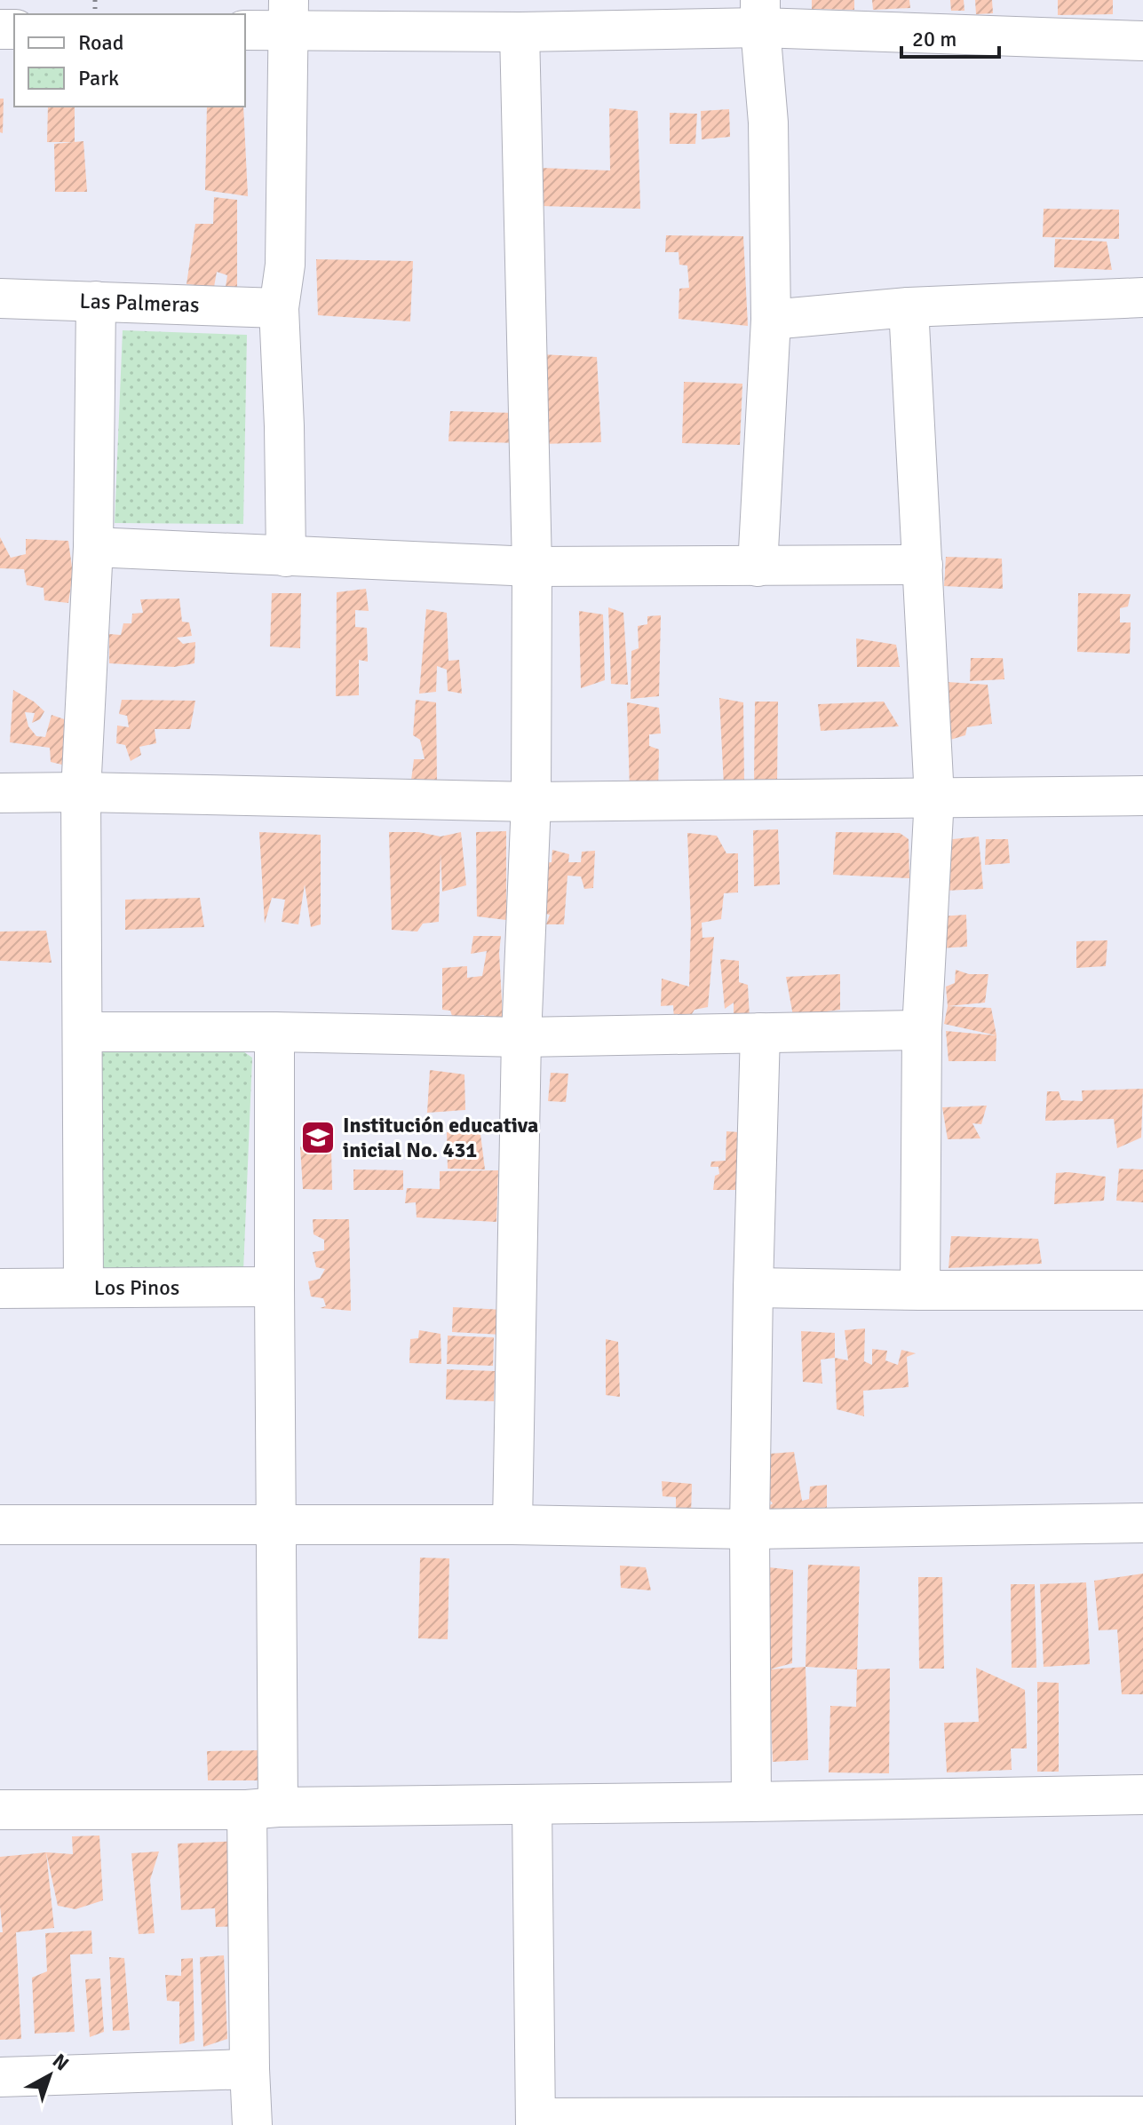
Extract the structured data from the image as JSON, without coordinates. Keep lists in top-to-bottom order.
{
  "streets": {
    "street": ["Las Palmeras", "Los Pinos"]
  },
  "places": {
    "school or university": ["Institución educativa inicial No. 431"]
  },
  "legend": ["Road", "Park"],
  "scale_bar": "20 m",
  "north": "top right"
}
